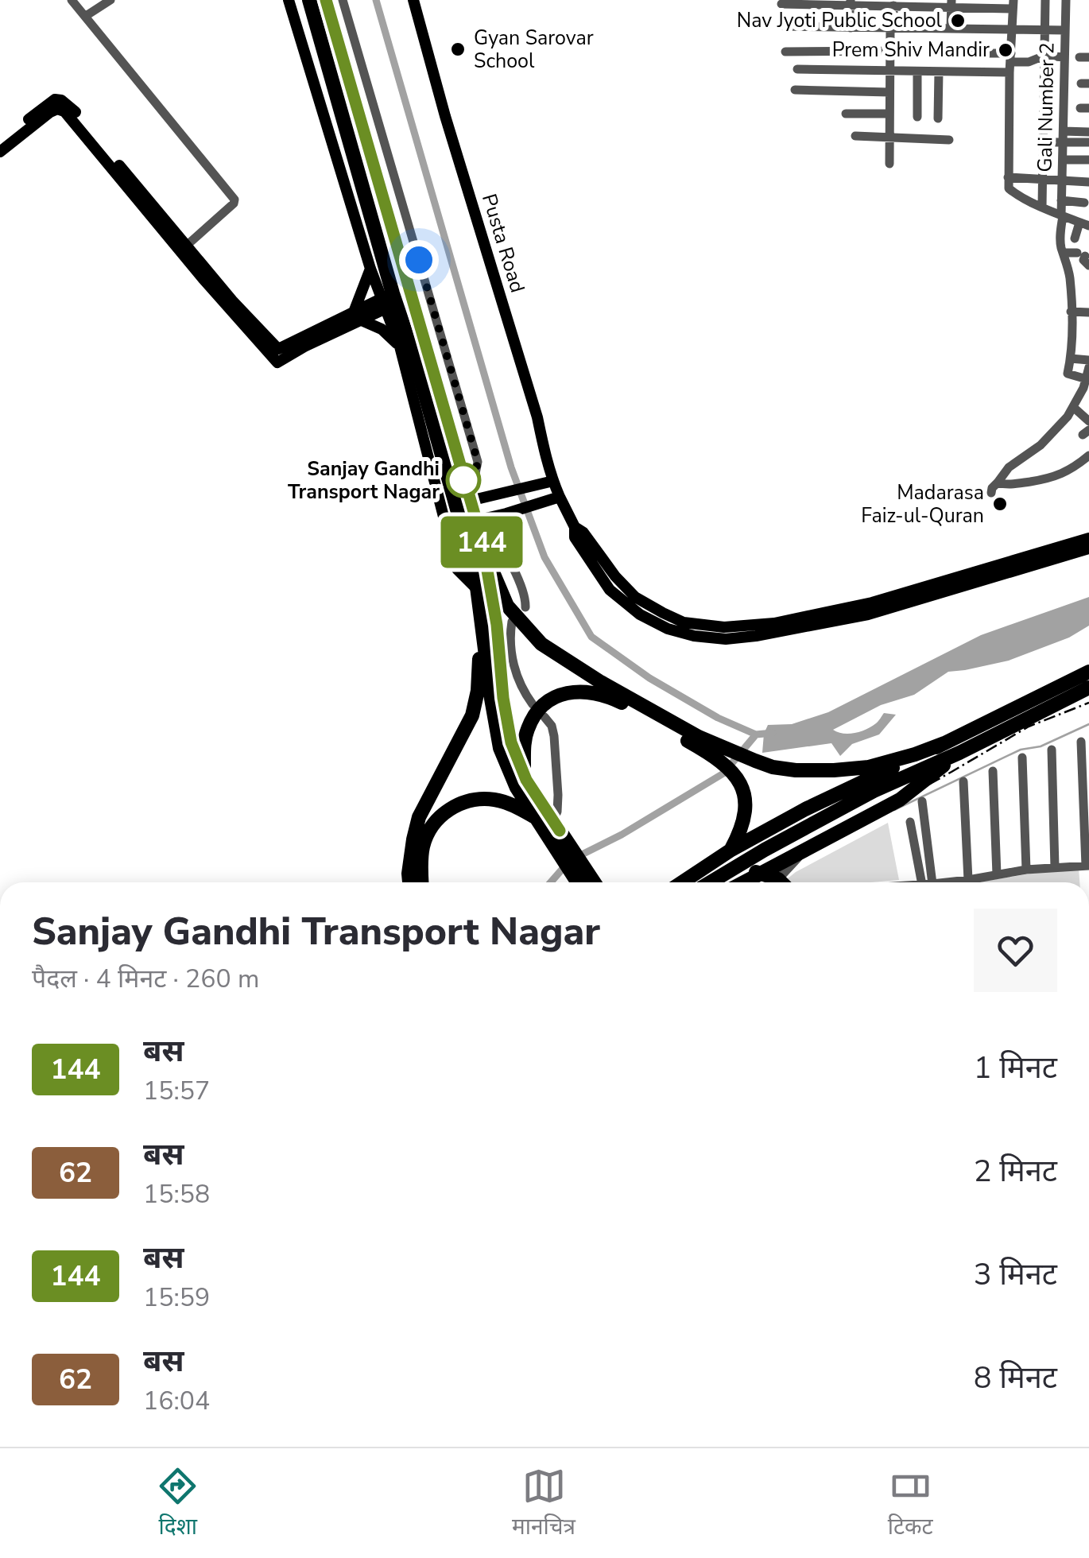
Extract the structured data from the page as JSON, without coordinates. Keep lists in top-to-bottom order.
{
  "streets": {
    "main road": ["Pusta Road"],
    "street": ["Gali Number 2"]
  },
  "places": [
    "Nav Jyoti Public School",
    "Gyan Sarovar School",
    "Prem Shiv Mandir",
    "Sanjay Gandhi Transport Nagar",
    "Madarasa Faiz-ul-Quran"
  ],
  "lines": ["bus line 144"],
  "page": {
    "on_map": "144",
    "heading": ["Sanjay Gandhi Transport Nagar", "पैदल · 4 मिनट · 260 m"],
    "list": [
      {
        "mark": "144",
        "name": "बस",
        "note": "15:57",
        "value": "1 मिनट"
      },
      {
        "mark": "62",
        "name": "बस",
        "note": "15:58",
        "value": "2 मिनट"
      },
      {
        "mark": "144",
        "name": "बस",
        "note": "15:59",
        "value": "3 मिनट"
      },
      {
        "mark": "62",
        "name": "बस",
        "note": "16:04",
        "value": "8 मिनट"
      }
    ],
    "tabs": ["दिशा", "मानचित्र", "टिकट"]
  }
}
